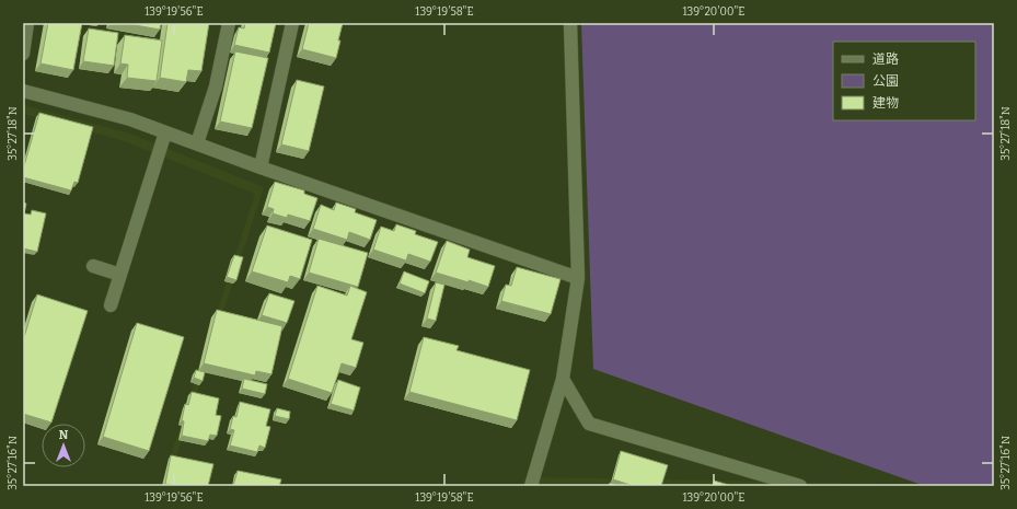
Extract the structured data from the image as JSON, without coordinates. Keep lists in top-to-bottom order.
{
  "legend": ["道路", "公園", "建物"],
  "north": "top",
  "coordinates": [
    "139°19'56\"E",
    "139°19'58\"E",
    "139°20'00\"E",
    "35°27'18\"N",
    "35°27'16\"N"
  ]
}
